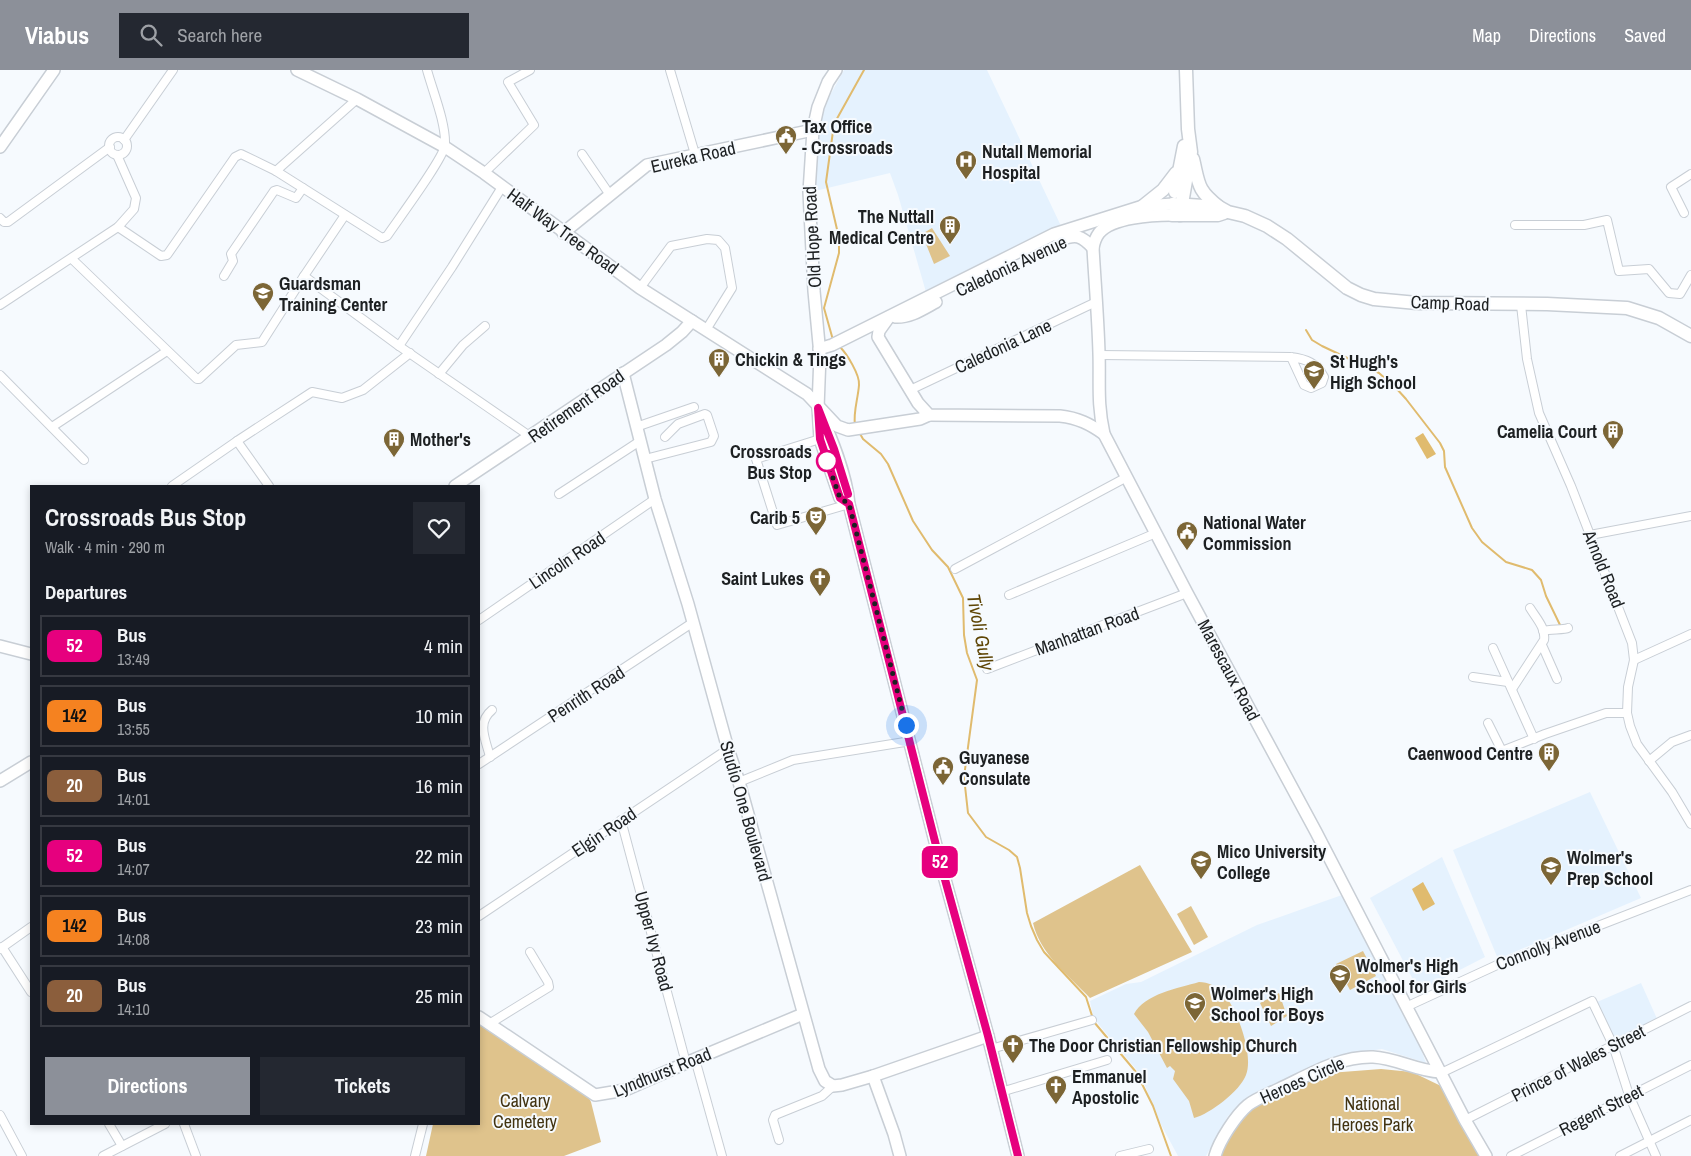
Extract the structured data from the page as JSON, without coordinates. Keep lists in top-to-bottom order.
{
  "streets": {
    "main road": [
      "Eureka Road",
      "Half Way Tree Road",
      "Old Hope Road",
      "Caledonia Avenue",
      "Camp Road",
      "Retirement Road",
      "Marescaux Road",
      "Studio One Boulevard",
      "Lyndhurst Road",
      "Heroes Circle"
    ],
    "street": [
      "Caledonia Lane",
      "Lincoln Road",
      "Arnold Road",
      "Manhattan Road",
      "Penrith Road",
      "Elgin Road",
      "Upper Ivy Road",
      "Connolly Avenue",
      "Prince of Wales Street",
      "Regent Street"
    ]
  },
  "crossings": [
    ["Eureka Road", "Half Way Tree Road"],
    ["Eureka Road", "Old Hope Road"],
    ["Half Way Tree Road", "Old Hope Road"],
    ["Half Way Tree Road", "Retirement Road"],
    ["Caledonia Avenue", "Camp Road"],
    ["Caledonia Avenue", "Marescaux Road"],
    ["Camp Road", "Arnold Road"],
    ["Caledonia Lane", "Marescaux Road"],
    ["Retirement Road", "Studio One Boulevard"],
    ["Lincoln Road", "Studio One Boulevard"],
    ["Manhattan Road", "Marescaux Road"],
    ["Marescaux Road", "Connolly Avenue"],
    ["Marescaux Road", "Heroes Circle"],
    ["Penrith Road", "Studio One Boulevard"],
    ["Studio One Boulevard", "Elgin Road"],
    ["Studio One Boulevard", "Lyndhurst Road"],
    ["Elgin Road", "Upper Ivy Road"],
    ["Upper Ivy Road", "Lyndhurst Road"]
  ],
  "water": ["Tivoli Gully"],
  "parks": ["Calvary Cemetery", "National Heroes Park"],
  "places": {
    "public building": ["Tax Office - Crossroads", "National Water Commission", "Guyanese Consulate"],
    "hospital": ["Nutall Memorial Hospital"],
    "building": [
      "The Nuttall Medical Centre",
      "Chickin & Tings",
      "Camelia Court",
      "Mother's",
      "Caenwood Centre"
    ],
    "school or university": [
      "Guardsman Training Center",
      "St Hugh's High School",
      "Mico University College",
      "Wolmer's Prep School",
      "Wolmer's High School for Girls",
      "Wolmer's High School for Boys"
    ],
    "other": ["Crossroads Bus Stop"],
    "theatre": ["Carib 5"],
    "church": ["Saint Lukes", "The Door Christian Fellowship Church", "Emmanuel Apostolic"]
  },
  "lines": ["bus line 52"],
  "page": {
    "header": "Viabus",
    "search": "Search here",
    "nav": ["Map", "Directions", "Saved"],
    "on_map": "52",
    "heading": [
      ["Crossroads Bus Stop", "Walk · 4 min · 290 m"],
      "Departures"
    ],
    "list": [
      {
        "mark": "52",
        "name": "Bus",
        "note": "13:49",
        "value": "4 min"
      },
      {
        "mark": "142",
        "name": "Bus",
        "note": "13:55",
        "value": "10 min"
      },
      {
        "mark": "20",
        "name": "Bus",
        "note": "14:01",
        "value": "16 min"
      },
      {
        "mark": "52",
        "name": "Bus",
        "note": "14:07",
        "value": "22 min"
      },
      {
        "mark": "142",
        "name": "Bus",
        "note": "14:08",
        "value": "23 min"
      },
      {
        "mark": "20",
        "name": "Bus",
        "note": "14:10",
        "value": "25 min"
      }
    ],
    "buttons": ["Directions", "Tickets"]
  }
}
